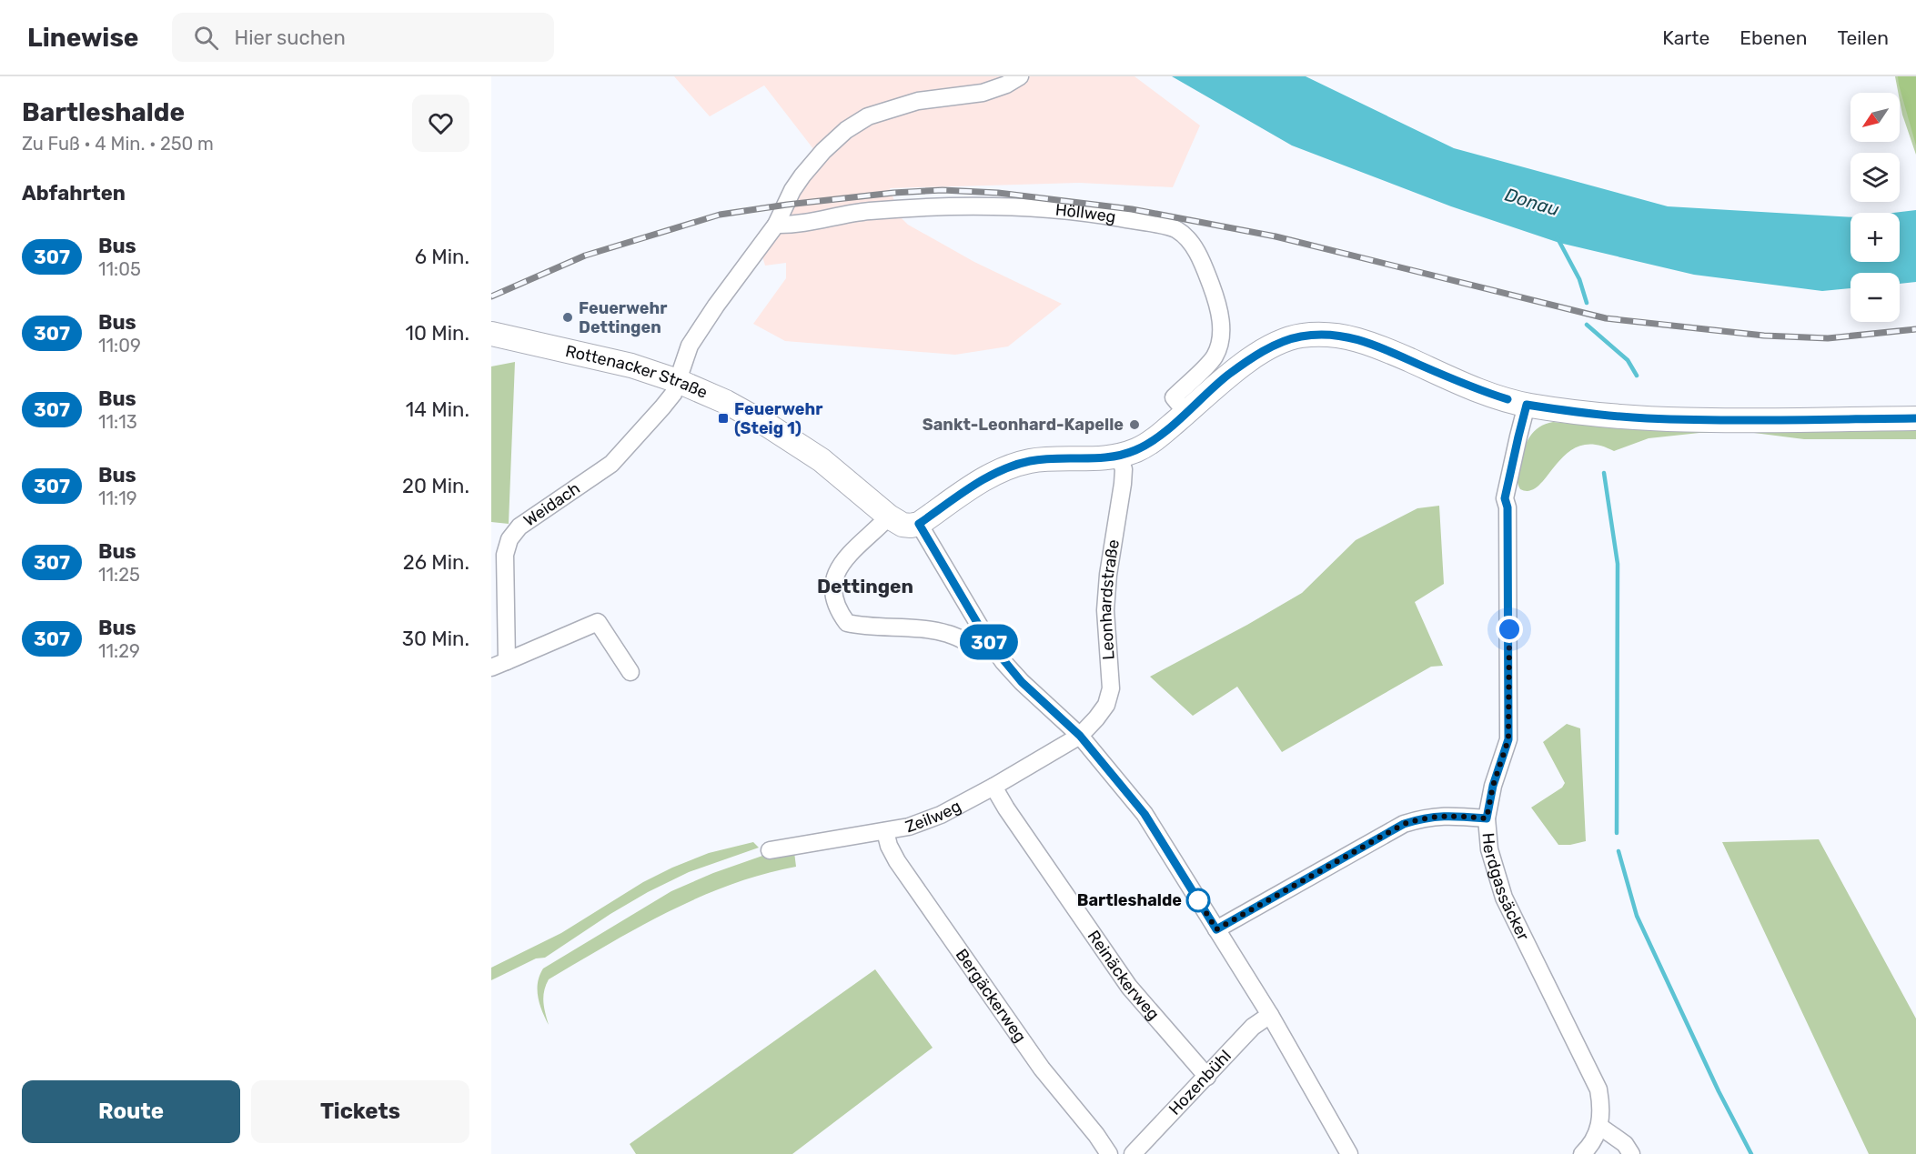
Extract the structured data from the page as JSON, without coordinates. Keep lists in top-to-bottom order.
{
  "streets": {
    "main road": ["Rottenacker Straße"],
    "street": [
      "Höllweg",
      "Weidach",
      "Leonhardstraße",
      "Zeilweg",
      "Herdgassäcker",
      "Reinäckerweg",
      "Bergäckerweg",
      "Hozenbühl"
    ]
  },
  "crossings": [
    ["Rottenacker Straße", "Weidach"],
    ["Leonhardstraße", "Zeilweg"],
    ["Zeilweg", "Reinäckerweg"],
    ["Zeilweg", "Bergäckerweg"],
    ["Reinäckerweg", "Hozenbühl"]
  ],
  "districts": ["Dettingen"],
  "water": ["Donau"],
  "places": {
    "other": ["Feuerwehr Dettingen", "Sankt-Leonhard-Kapelle", "Bartleshalde"],
    "transit": ["Feuerwehr (Steig 1)"]
  },
  "lines": ["bus line 307"],
  "north": "bottom left",
  "page": {
    "header": "Linewise",
    "search": "Hier suchen",
    "nav": ["Karte", "Ebenen", "Teilen"],
    "heading": [
      ["Bartleshalde", "Zu Fuß · 4 Min. · 250 m"],
      "Abfahrten"
    ],
    "on_map": "307",
    "map_buttons": ["+", "−"],
    "list": [
      {
        "mark": "307",
        "name": "Bus",
        "note": "11:05",
        "value": "6 Min."
      },
      {
        "mark": "307",
        "name": "Bus",
        "note": "11:09",
        "value": "10 Min."
      },
      {
        "mark": "307",
        "name": "Bus",
        "note": "11:13",
        "value": "14 Min."
      },
      {
        "mark": "307",
        "name": "Bus",
        "note": "11:19",
        "value": "20 Min."
      },
      {
        "mark": "307",
        "name": "Bus",
        "note": "11:25",
        "value": "26 Min."
      },
      {
        "mark": "307",
        "name": "Bus",
        "note": "11:29",
        "value": "30 Min."
      }
    ],
    "buttons": ["Route", "Tickets"]
  }
}
